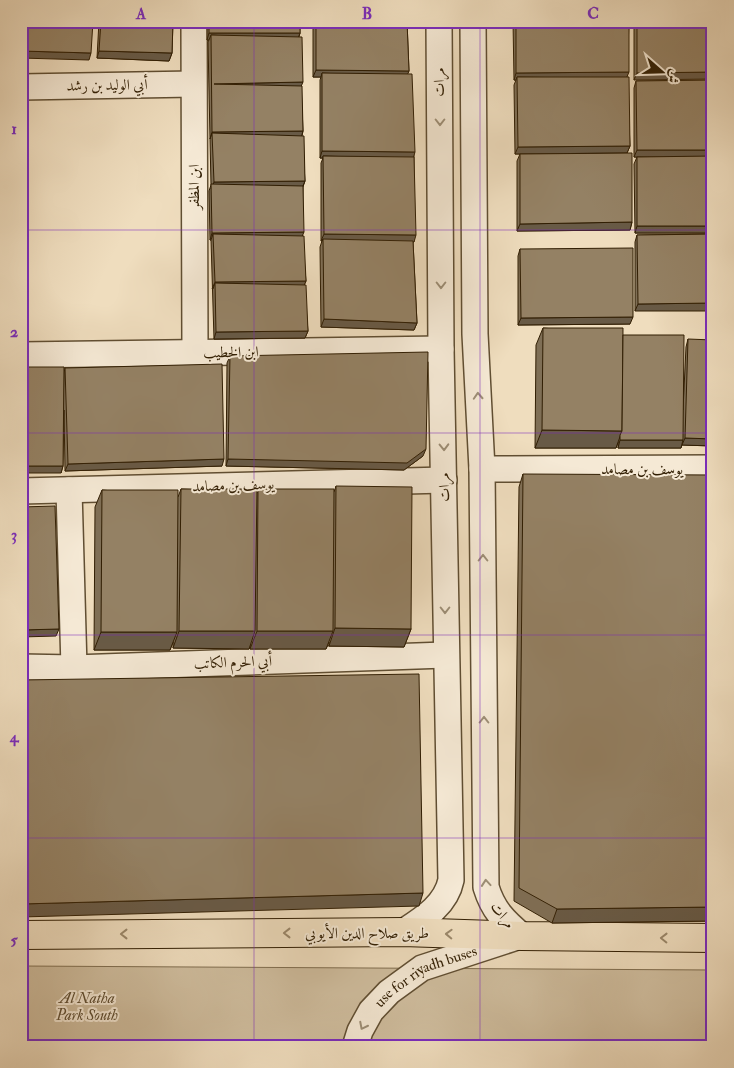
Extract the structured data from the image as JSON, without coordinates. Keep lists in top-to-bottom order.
{
  "streets": {
    "main road": ["طريق صلاح الدين الأيوبي"],
    "street": [
      "مرات",
      "أبي الوليد بن رشد",
      "ابن المظفر",
      "ابن الخطيب",
      "يوسف بن مصامد",
      "أبي الحرم الكاتب",
      "use for riyadh buses"
    ]
  },
  "crossings": [
    ["مرات", "ابن الخطيب"],
    ["مرات", "يوسف بن مصامد"],
    ["مرات", "أبي الحرم الكاتب"],
    ["مرات", "طريق صلاح الدين الأيوبي"],
    ["مرات", "use for riyadh buses"],
    ["أبي الوليد بن رشد", "ابن المظفر"],
    ["ابن المظفر", "ابن الخطيب"],
    ["طريق صلاح الدين الأيوبي", "use for riyadh buses"]
  ],
  "one_way": ["طريق صلاح الدين الأيوبي", "use for riyadh buses"],
  "parks": ["Al Natha Park South"],
  "north": "right",
  "grid": {
    "columns": ["A", "B", "C"],
    "rows": [
      "1",
      "2",
      "3",
      "4",
      "5"
    ]
  }
}
